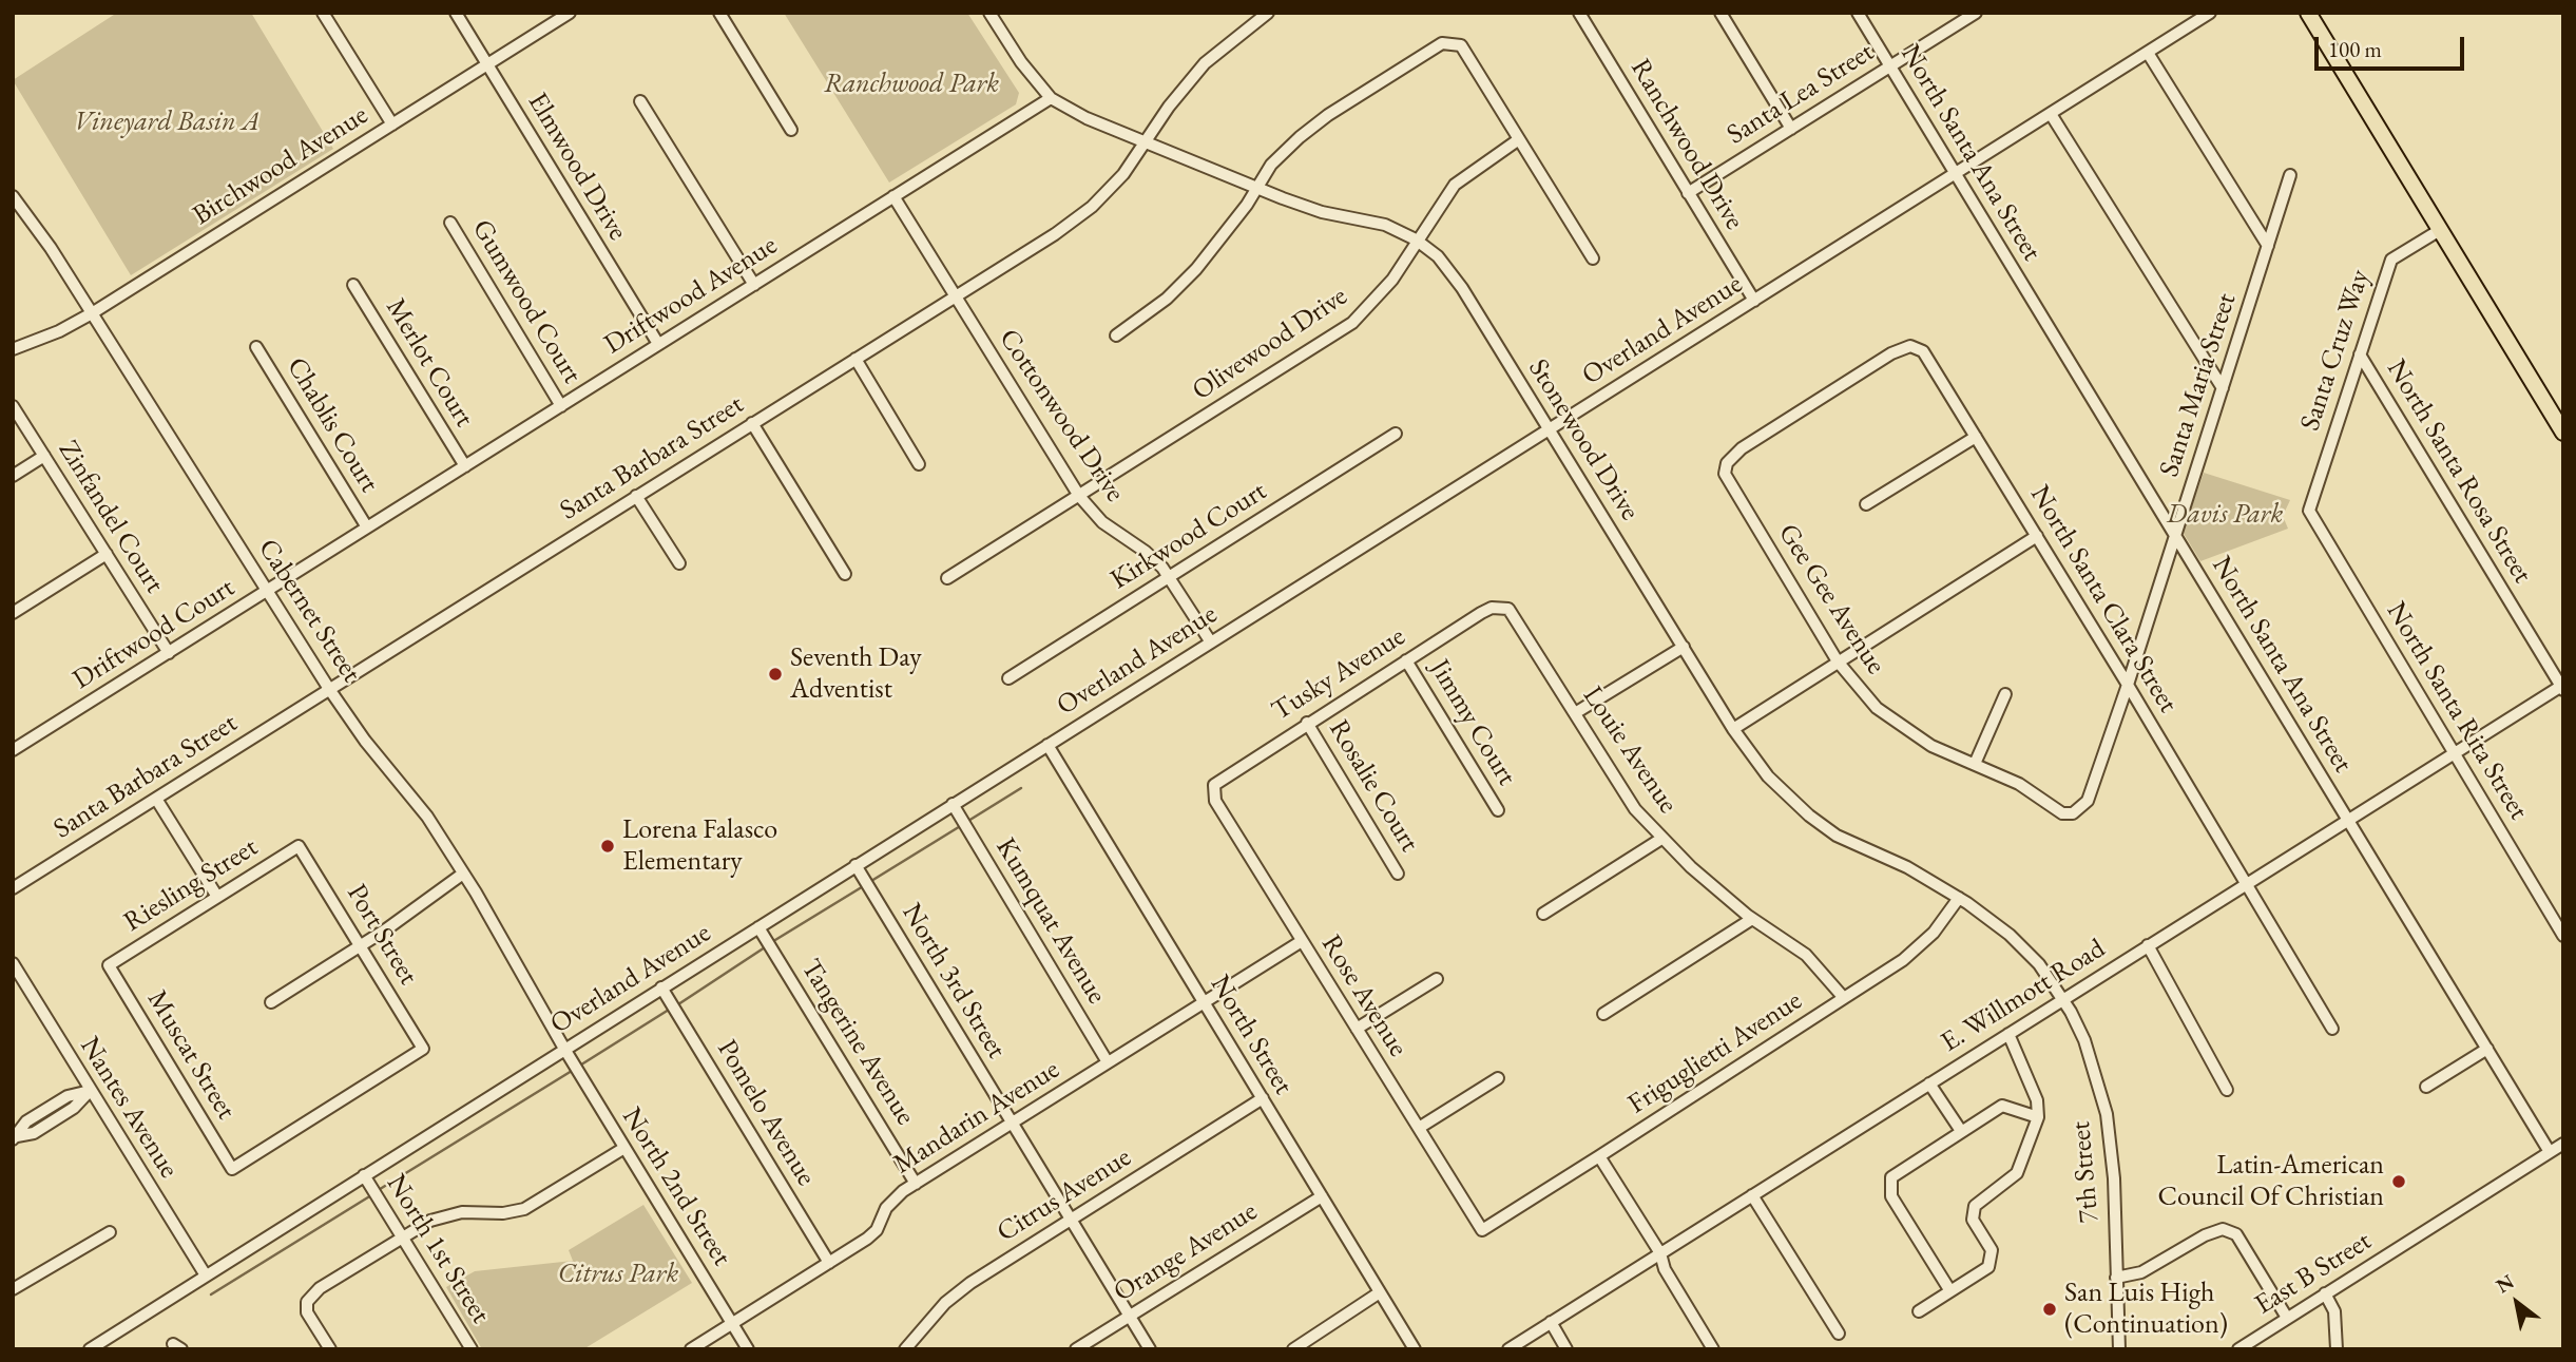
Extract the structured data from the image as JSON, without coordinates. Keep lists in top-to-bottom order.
{
  "streets": {
    "street": [
      "Santa Lea Street",
      "Ranchwood Drive",
      "North Santa Ana Street",
      "Birchwood Avenue",
      "Elmwood Drive",
      "Driftwood Avenue",
      "Gumwood Court",
      "Overland Avenue",
      "Olivewood Drive",
      "Santa Cruz Way",
      "Merlot Court",
      "Santa Maria Street",
      "Cottonwood Drive",
      "Chablis Court",
      "Stonewood Drive",
      "Santa Barbara Street",
      "North Santa Rosa Street",
      "Zinfandel Court",
      "Kirkwood Court",
      "Gee Gee Avenue",
      "North Santa Clara Street",
      "Cabernet Street",
      "Driftwood Court",
      "Tusky Avenue",
      "North Santa Rita Street",
      "Jimmy Court",
      "Louie Avenue",
      "Rosalie Court",
      "Riesling Street",
      "Kumquat Avenue",
      "Port Street",
      "North 3rd Street",
      "Rose Avenue",
      "E. Willmott Road",
      "North Street",
      "Tangerine Avenue",
      "Friguglietti Avenue",
      "Muscat Street",
      "Nantes Avenue",
      "Pomelo Avenue",
      "Mandarin Avenue",
      "7th Street",
      "North 2nd Street",
      "Citrus Avenue",
      "North 1st Street",
      "Orange Avenue",
      "East B Street"
    ]
  },
  "crossings": [
    ["Santa Lea Street", "Ranchwood Drive"],
    ["Santa Lea Street", "North Santa Ana Street"],
    ["Ranchwood Drive", "Overland Avenue"],
    ["North Santa Ana Street", "Overland Avenue"],
    ["North Santa Ana Street", "Santa Maria Street"],
    ["North Santa Ana Street", "E. Willmott Road"],
    ["North Santa Ana Street", "East B Street"],
    ["Birchwood Avenue", "Elmwood Drive"],
    ["Birchwood Avenue", "Cabernet Street"],
    ["Elmwood Drive", "Driftwood Avenue"],
    ["Driftwood Avenue", "Gumwood Court"],
    ["Driftwood Avenue", "Merlot Court"],
    ["Driftwood Avenue", "Cottonwood Drive"],
    ["Driftwood Avenue", "Chablis Court"],
    ["Driftwood Avenue", "Stonewood Drive"],
    ["Driftwood Avenue", "Driftwood Court"],
    ["Overland Avenue", "Cottonwood Drive"],
    ["Overland Avenue", "Stonewood Drive"],
    ["Overland Avenue", "Cabernet Street"],
    ["Overland Avenue", "Kumquat Avenue"],
    ["Overland Avenue", "North 3rd Street"],
    ["Overland Avenue", "North Street"],
    ["Overland Avenue", "Tangerine Avenue"],
    ["Overland Avenue", "Nantes Avenue"],
    ["Overland Avenue", "Pomelo Avenue"],
    ["Overland Avenue", "North 2nd Street"],
    ["Overland Avenue", "North 1st Street"],
    ["Olivewood Drive", "Cottonwood Drive"],
    ["Olivewood Drive", "Stonewood Drive"],
    ["Santa Cruz Way", "North Santa Rosa Street"],
    ["Santa Cruz Way", "North Santa Rita Street"],
    ["Santa Maria Street", "Gee Gee Avenue"],
    ["Santa Maria Street", "North Santa Clara Street"],
    ["Cottonwood Drive", "Santa Barbara Street"],
    ["Cottonwood Drive", "Kirkwood Court"],
    ["Chablis Court", "Driftwood Court"],
    ["Stonewood Drive", "Santa Barbara Street"],
    ["Stonewood Drive", "E. Willmott Road"],
    ["Stonewood Drive", "Friguglietti Avenue"],
    ["Stonewood Drive", "7th Street"],
    ["Santa Barbara Street", "Cabernet Street"],
    ["North Santa Rosa Street", "E. Willmott Road"],
    ["Zinfandel Court", "Driftwood Court"],
    ["Gee Gee Avenue", "North Santa Clara Street"],
    ["North Santa Clara Street", "E. Willmott Road"],
    ["Cabernet Street", "Driftwood Court"],
    ["Cabernet Street", "North 2nd Street"],
    ["Tusky Avenue", "Jimmy Court"],
    ["Tusky Avenue", "Louie Avenue"],
    ["Tusky Avenue", "Rosalie Court"],
    ["Tusky Avenue", "Rose Avenue"],
    ["North Santa Rita Street", "E. Willmott Road"],
    ["Louie Avenue", "Friguglietti Avenue"],
    ["Riesling Street", "Port Street"],
    ["Riesling Street", "Muscat Street"],
    ["Kumquat Avenue", "Mandarin Avenue"],
    ["Port Street", "Muscat Street"],
    ["North 3rd Street", "Mandarin Avenue"],
    ["North 3rd Street", "Citrus Avenue"],
    ["North 3rd Street", "Orange Avenue"],
    ["Rose Avenue", "Friguglietti Avenue"],
    ["Rose Avenue", "Mandarin Avenue"],
    ["E. Willmott Road", "7th Street"],
    ["North Street", "Mandarin Avenue"],
    ["North Street", "Citrus Avenue"],
    ["North Street", "Orange Avenue"],
    ["Tangerine Avenue", "Mandarin Avenue"],
    ["Pomelo Avenue", "Mandarin Avenue"],
    ["Mandarin Avenue", "North 2nd Street"]
  ],
  "parks": [
    "Ranchwood Park",
    "Vineyard Basin A",
    "Davis Park",
    "Citrus Park"
  ],
  "places": [
    "Seventh Day Adventist",
    "Lorena Falasco Elementary",
    "Latin-American Council Of Christian",
    "San Luis High (Continuation)"
  ],
  "scale_bar": "100 m",
  "north": "top left"
}
